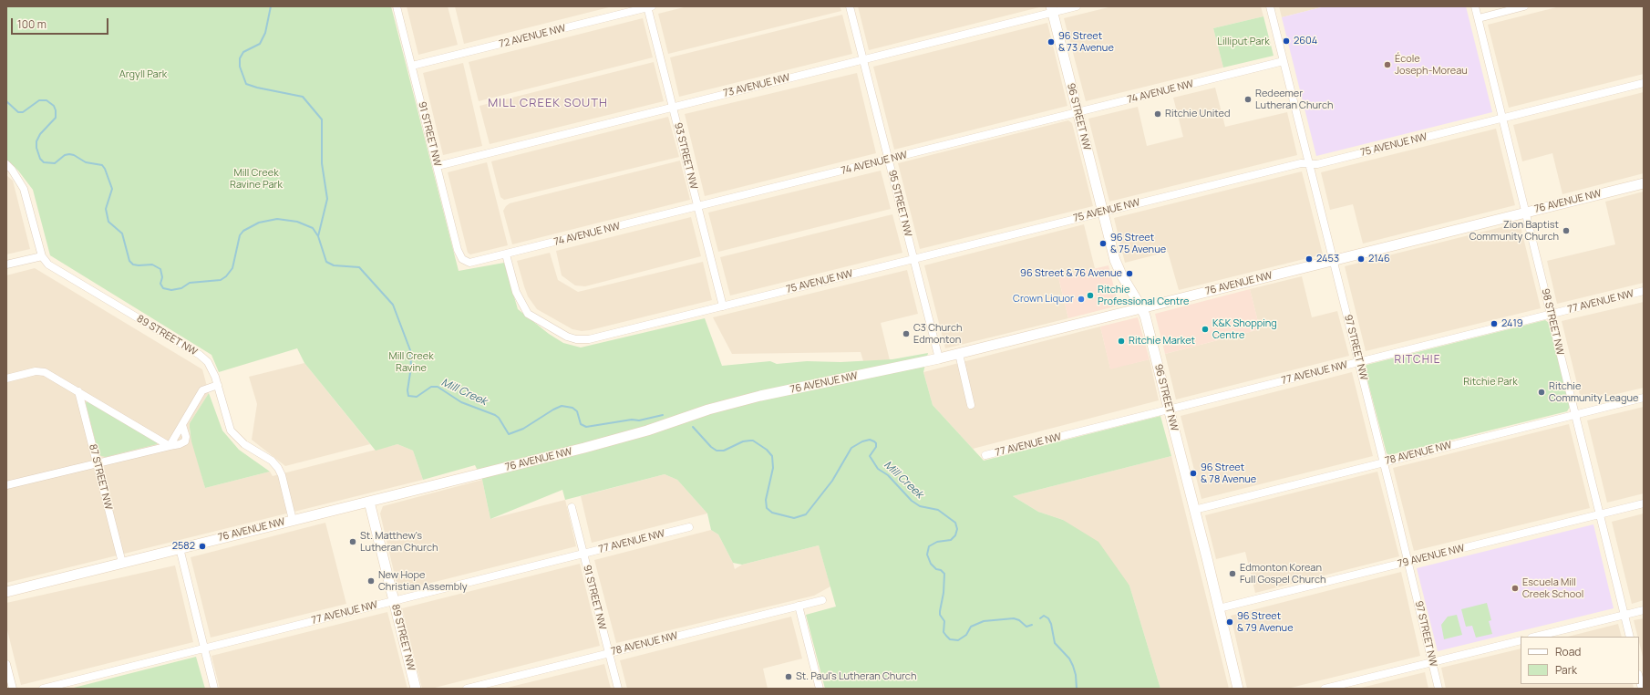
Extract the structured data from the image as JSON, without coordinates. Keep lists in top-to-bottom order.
{
  "streets": {
    "street": [
      "72 AVENUE NW",
      "73 AVENUE NW",
      "74 AVENUE NW",
      "96 STREET NW",
      "91 STREET NW",
      "75 AVENUE NW",
      "93 STREET NW",
      "76 AVENUE NW",
      "95 STREET NW",
      "77 AVENUE NW",
      "98 STREET NW",
      "89 STREET NW",
      "97 STREET NW",
      "78 AVENUE NW",
      "87 STREET NW",
      "79 AVENUE NW"
    ]
  },
  "crossings": [
    ["72 AVENUE NW", "91 STREET NW"],
    ["72 AVENUE NW", "93 STREET NW"],
    ["73 AVENUE NW", "96 STREET NW"],
    ["73 AVENUE NW", "91 STREET NW"],
    ["73 AVENUE NW", "93 STREET NW"],
    ["73 AVENUE NW", "95 STREET NW"],
    ["74 AVENUE NW", "96 STREET NW"],
    ["74 AVENUE NW", "91 STREET NW"],
    ["74 AVENUE NW", "75 AVENUE NW"],
    ["74 AVENUE NW", "93 STREET NW"],
    ["74 AVENUE NW", "95 STREET NW"],
    ["74 AVENUE NW", "97 STREET NW"],
    ["96 STREET NW", "75 AVENUE NW"],
    ["96 STREET NW", "76 AVENUE NW"],
    ["96 STREET NW", "77 AVENUE NW"],
    ["96 STREET NW", "78 AVENUE NW"],
    ["96 STREET NW", "79 AVENUE NW"],
    ["91 STREET NW", "77 AVENUE NW"],
    ["91 STREET NW", "78 AVENUE NW"],
    ["75 AVENUE NW", "93 STREET NW"],
    ["75 AVENUE NW", "95 STREET NW"],
    ["75 AVENUE NW", "98 STREET NW"],
    ["75 AVENUE NW", "97 STREET NW"],
    ["76 AVENUE NW", "95 STREET NW"],
    ["76 AVENUE NW", "98 STREET NW"],
    ["76 AVENUE NW", "89 STREET NW"],
    ["76 AVENUE NW", "97 STREET NW"],
    ["76 AVENUE NW", "87 STREET NW"],
    ["77 AVENUE NW", "98 STREET NW"],
    ["77 AVENUE NW", "89 STREET NW"],
    ["77 AVENUE NW", "97 STREET NW"],
    ["98 STREET NW", "78 AVENUE NW"],
    ["98 STREET NW", "79 AVENUE NW"],
    ["97 STREET NW", "78 AVENUE NW"],
    ["97 STREET NW", "79 AVENUE NW"]
  ],
  "districts": ["MILL CREEK SOUTH", "RITCHIE"],
  "water": ["Mill Creek"],
  "parks": [
    "Lilliput Park",
    "Argyll Park",
    "Mill Creek Ravine Park",
    "Mill Creek Ravine",
    "Ritchie Park"
  ],
  "places": [
    "2604",
    "96 Street & 73 Avenue",
    "École Joseph-Moreau",
    "Redeemer Lutheran Church",
    "Ritchie United",
    "Zion Baptist Community Church",
    "96 Street & 75 Avenue",
    "2453",
    "2146",
    "96 Street & 76 Avenue",
    "Ritchie Professional Centre",
    "Crown Liquor",
    "2419",
    "K&K Shopping Centre",
    "C3 Church Edmonton",
    "Ritchie Market",
    "Ritchie Community League",
    "96 Street & 78 Avenue",
    "St. Matthew's Lutheran Church",
    "2582",
    "Edmonton Korean Full Gospel Church",
    "New Hope Christian Assembly",
    "Escuela Mill Creek School",
    "96 Street & 79 Avenue",
    "St. Paul's Lutheran Church"
  ],
  "legend": ["Road", "Park"],
  "scale_bar": "100 m"
}
